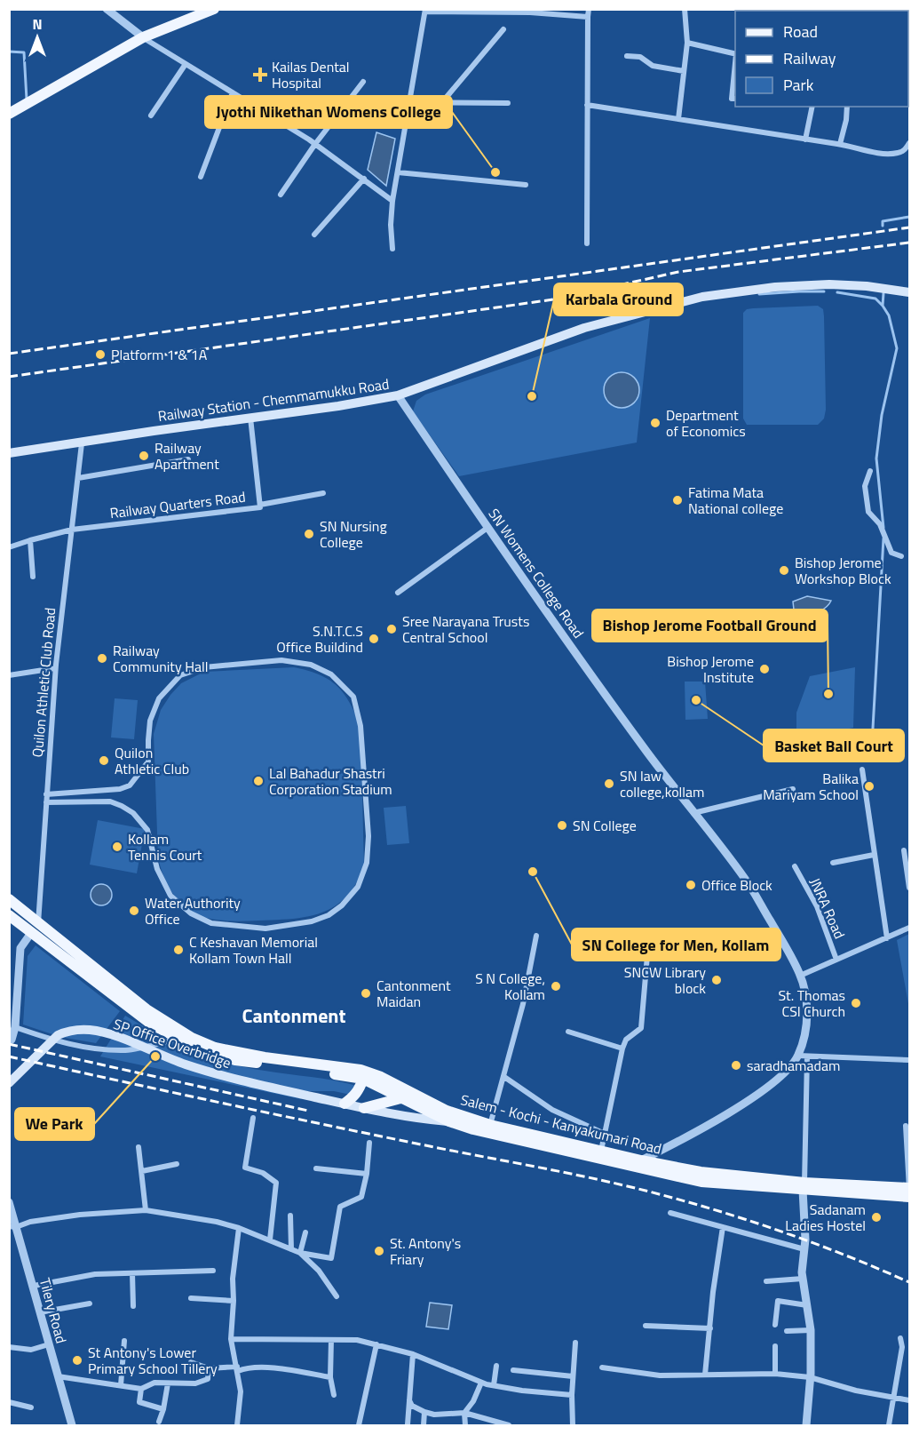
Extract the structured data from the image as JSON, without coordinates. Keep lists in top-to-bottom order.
{
  "streets": {
    "main road": ["Railway Station - Chemmamukku Road", "SP Office Overbridge", "Salem - Kochi - Kanyakumari Road"],
    "street": [
      "Railway Quarters Road",
      "SN Womens College Road",
      "Quilon Athletic Club Road",
      "JNRA Road",
      "Tilery Road"
    ]
  },
  "crossings": [
    ["Railway Station - Chemmamukku Road", "Railway Quarters Road"],
    ["Railway Station - Chemmamukku Road", "SN Womens College Road"],
    ["Railway Station - Chemmamukku Road", "Quilon Athletic Club Road"],
    ["Railway Quarters Road", "Quilon Athletic Club Road"],
    ["SN Womens College Road", "JNRA Road"],
    ["Quilon Athletic Club Road", "Salem - Kochi - Kanyakumari Road"]
  ],
  "districts": ["Cantonment"],
  "places": {
    "health": ["Kailas Dental Hospital"],
    "other": [
      "Jyothi Nikethan Womens College",
      "Platform 1 & 1A",
      "Karbala Ground",
      "Department of Economics",
      "Railway Apartment",
      "Fatima Mata National college",
      "SN Nursing College",
      "Bishop Jerome Workshop Block",
      "Sree Narayana Trusts Central School",
      "S.N.T.C.S Office Buildind",
      "Railway Community Hall",
      "Bishop Jerome Institute",
      "Bishop Jerome Football Ground",
      "Basket Ball Court",
      "Quilon Athletic Club",
      "Lal Bahadur Shastri Corporation Stadium",
      "SN law college,kollam",
      "Balika Mariyam School",
      "SN College",
      "Kollam Tennis Court",
      "SN College for Men, Kollam",
      "Office Block",
      "Water Authority Office",
      "C Keshavan Memorial Kollam Town Hall",
      "SNCW Library block",
      "S N College, Kollam",
      "Cantonment Maidan",
      "St. Thomas CSI Church",
      "We Park",
      "saradhamadam",
      "Sadanam Ladies Hostel",
      "St. Antony's Friary",
      "St Antony's Lower Primary School Tillery"
    ]
  },
  "legend": ["Road", "Railway", "Park"],
  "north": "top"
}
